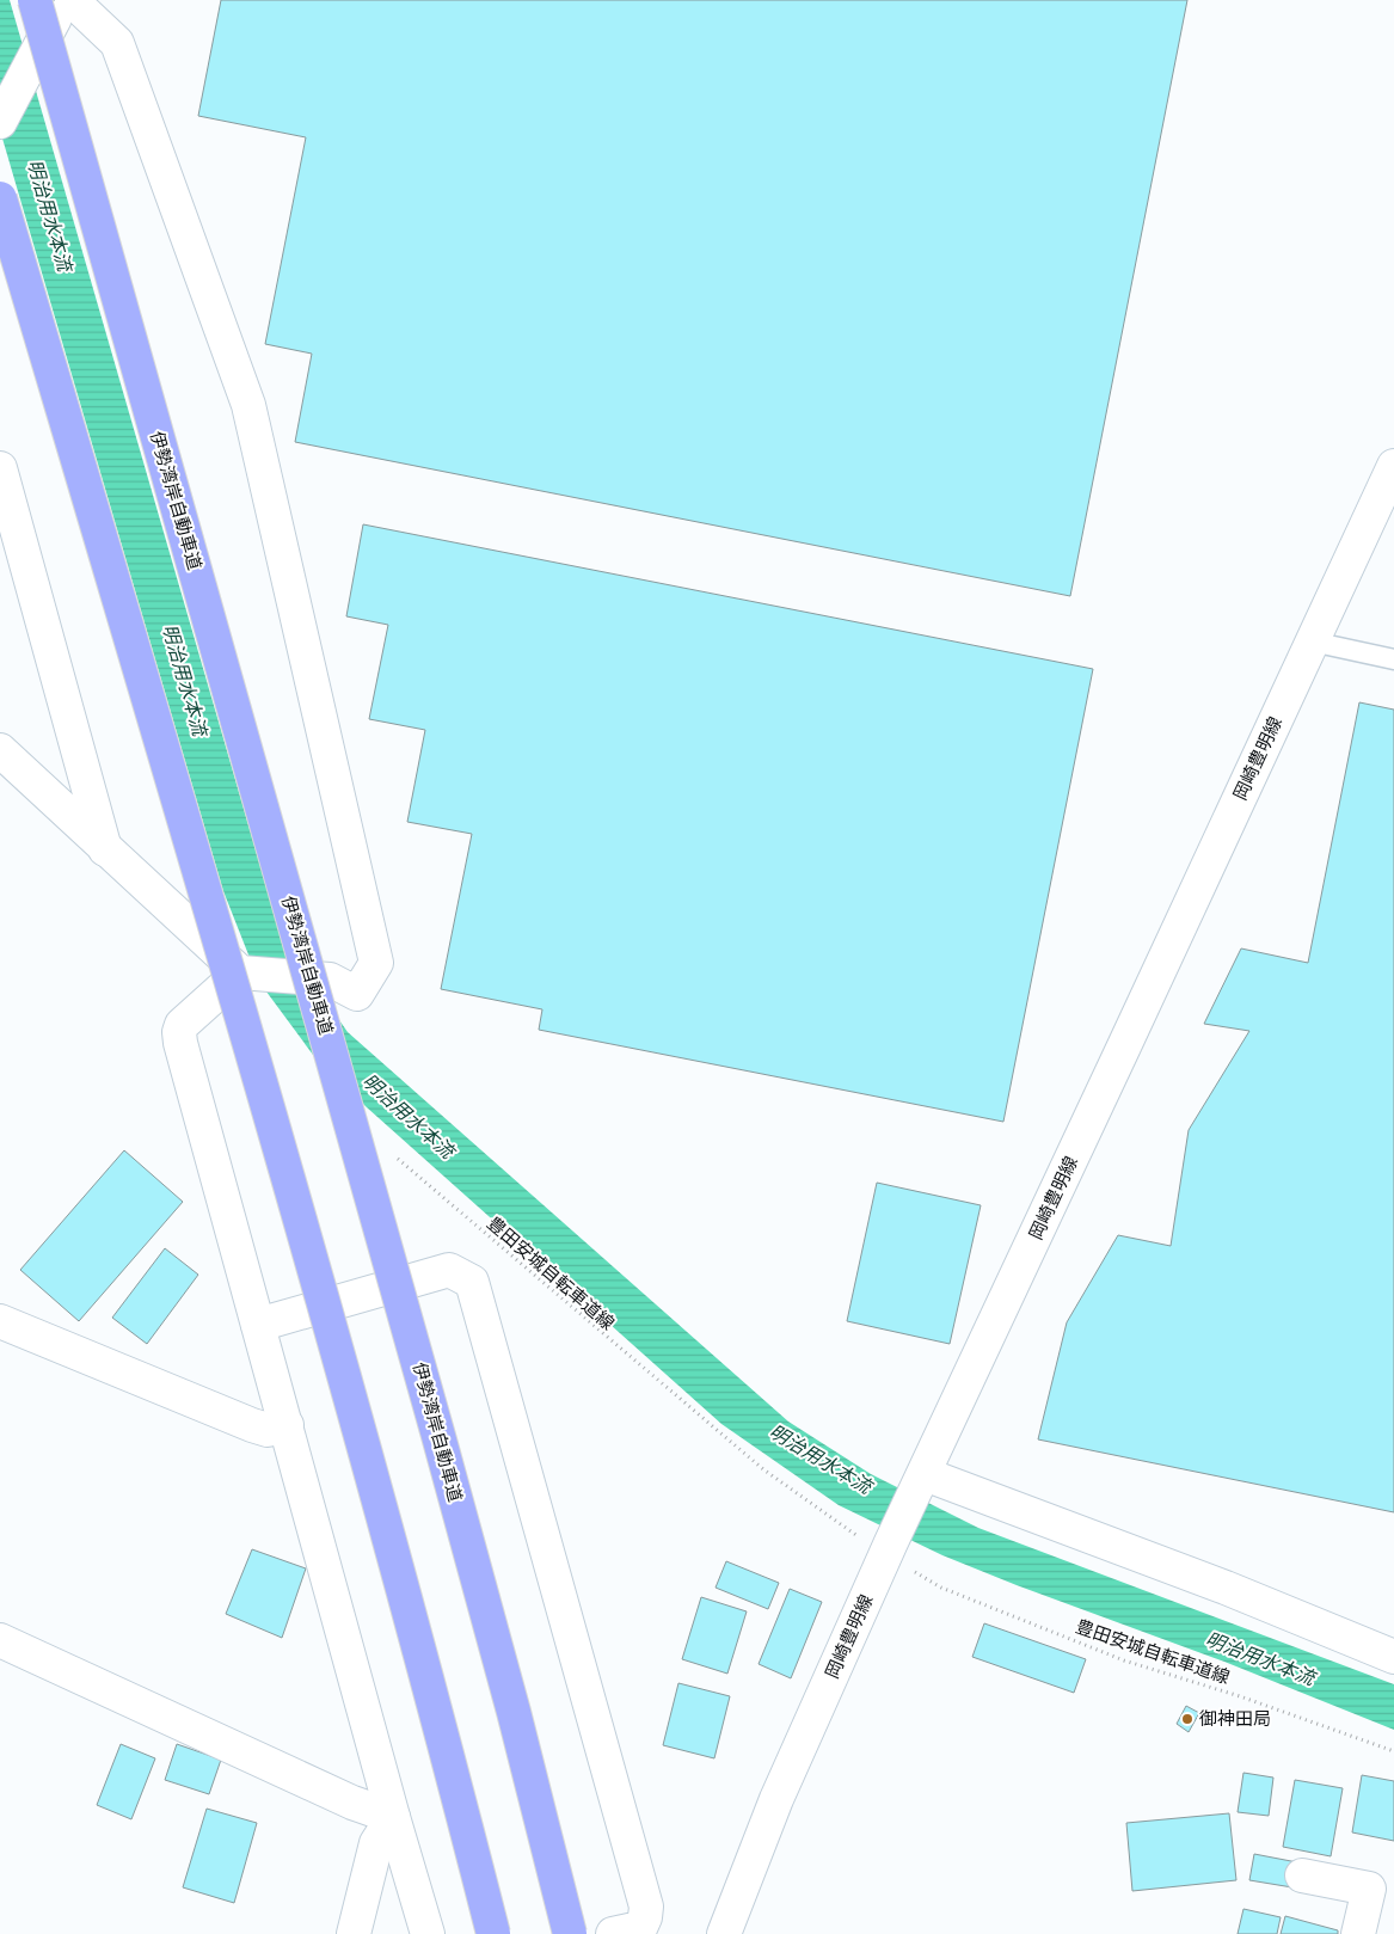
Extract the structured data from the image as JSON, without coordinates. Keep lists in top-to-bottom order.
{
  "streets": {
    "highway": ["伊勢湾岸自動車道"],
    "street": ["岡崎豊明線"],
    "path": ["豊田安城自転車道線"]
  },
  "crossings": [
    ["岡崎豊明線", "豊田安城自転車道線"]
  ],
  "water": ["明治用水本流"],
  "places": ["御神田局"]
}
